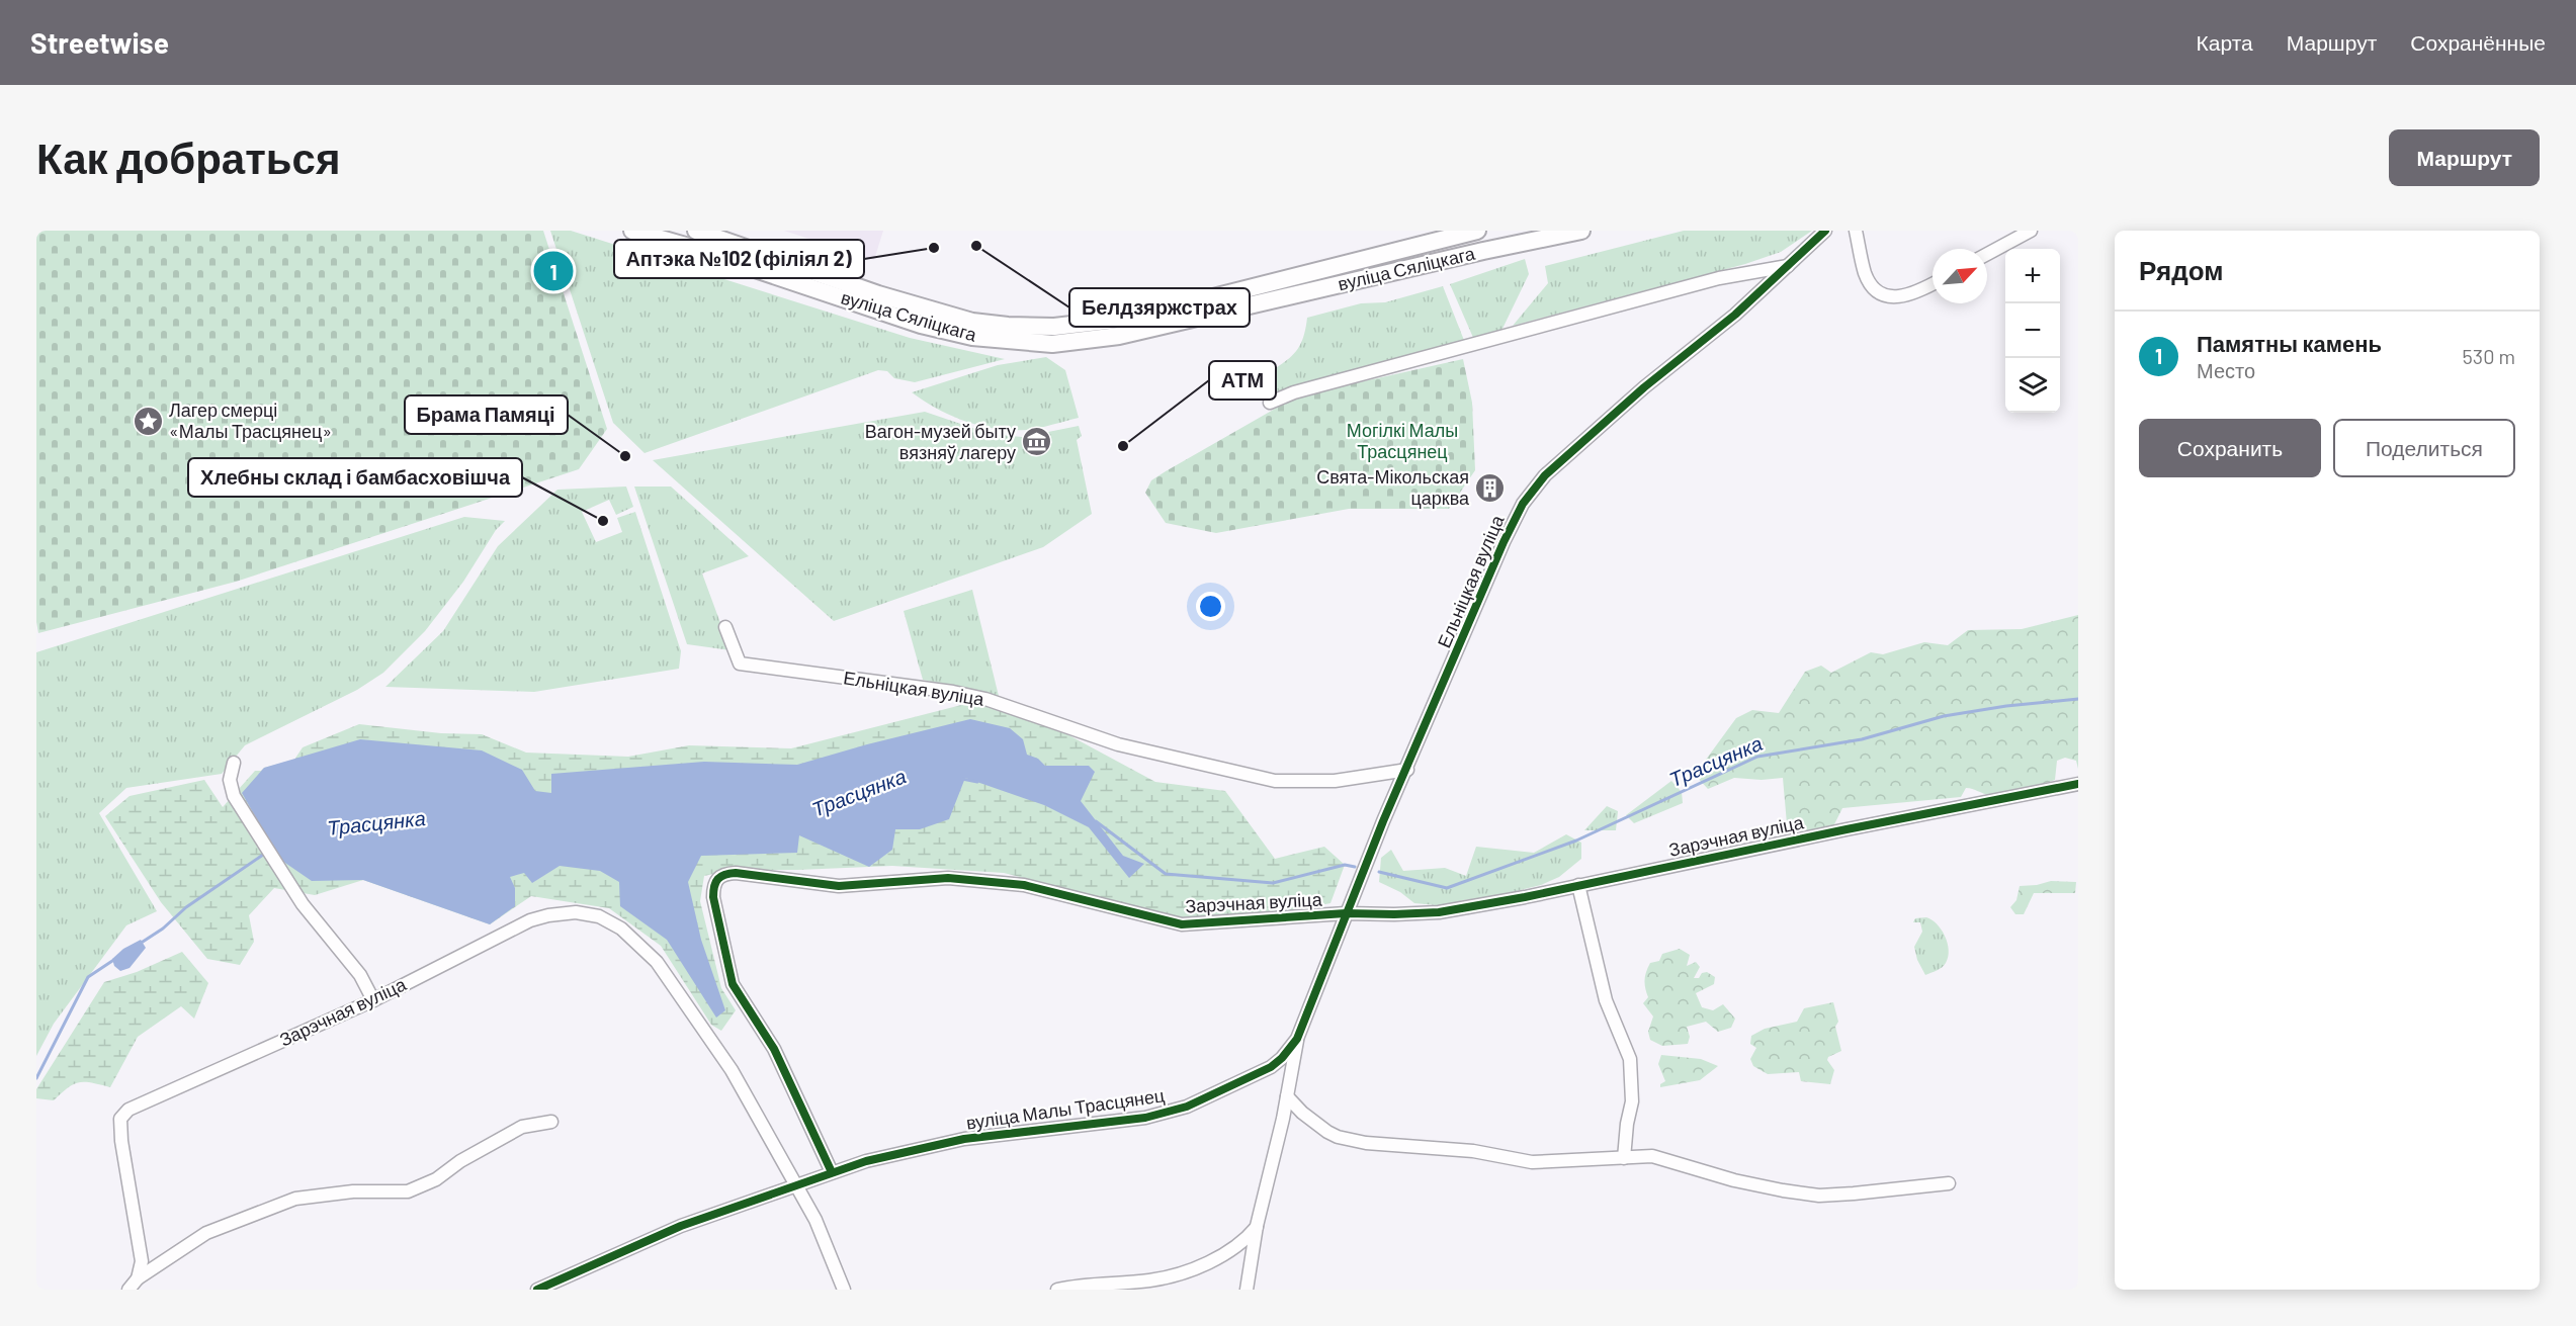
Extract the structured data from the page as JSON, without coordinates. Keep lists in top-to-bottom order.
{
  "streets": {
    "main road": ["вуліца Сяліцкага"],
    "street": ["Ельніцкая вуліца", "Зарэчная вуліца", "вуліца Малы Трасцянец"]
  },
  "crossings": [
    ["Ельніцкая вуліца", "Зарэчная вуліца"],
    ["Ельніцкая вуліца", "вуліца Малы Трасцянец"],
    ["Зарэчная вуліца", "вуліца Малы Трасцянец"]
  ],
  "water": ["Трасцянка"],
  "parks": ["Могілкі Малы Трасцянец"],
  "places": {
    "other": [
      "Белдзяржстрах",
      "Аптэка №102 (філіял 2)",
      "АТМ",
      "Брама Памяці",
      "Хлебны склад і бамбасховішча"
    ],
    "place": ["Лагер смерці «Малы Трасцянец»"],
    "museum": ["Вагон-музей быту вязняў лагеру"],
    "building": ["Свята-Мікольская царква"]
  },
  "north": "top right",
  "page": {
    "header": "Streetwise",
    "nav": ["Карта", "Маршрут", "Сохранённые"],
    "buttons": [
      "Маршрут",
      ["Сохранить", "Поделиться"]
    ],
    "title": "Как добраться",
    "heading": "Рядом",
    "map_buttons": ["+", "−"],
    "pins": "1",
    "list": [
      {
        "mark": "1",
        "name": "Памятны камень",
        "note": "Место",
        "value": "530 m"
      }
    ]
  }
}
